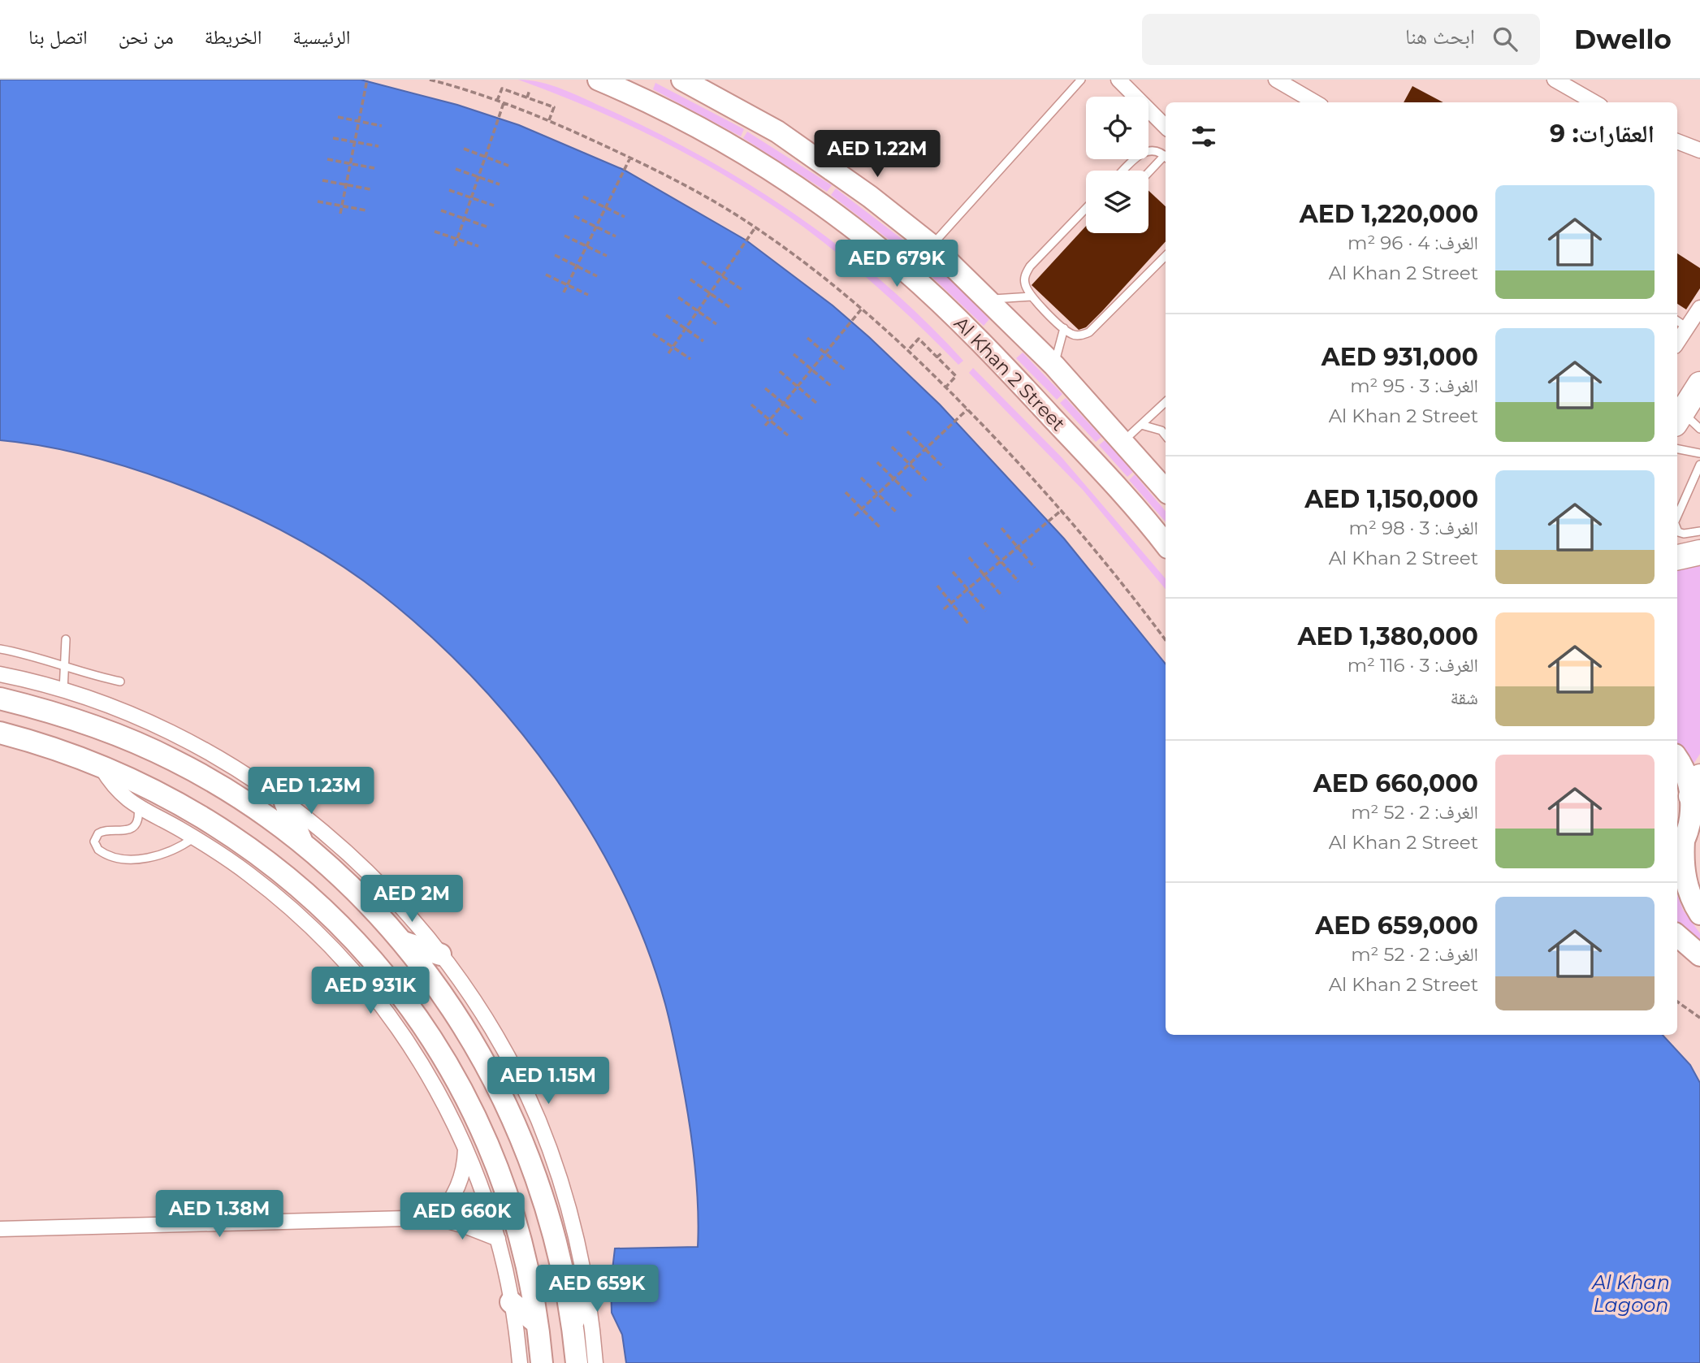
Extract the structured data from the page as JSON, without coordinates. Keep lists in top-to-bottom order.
{
  "streets": {
    "street": ["Al Khan 2 Street"]
  },
  "water": ["Al Khan Lagoon"],
  "page": {
    "header": "Dwello",
    "search": "ابحث هنا",
    "nav": [
      "الرئيسية",
      "الخريطة",
      "من نحن",
      "اتصل بنا"
    ],
    "heading": "العقارات: 9",
    "price": [
      "AED 1.22M",
      "AED 679K",
      "AED 1.23M",
      "AED 2M",
      "AED 931K",
      "AED 1.15M",
      "AED 1.38M",
      "AED 660K",
      "AED 659K"
    ],
    "list": [
      {
        "name": "AED 1,220,000",
        "note": "الغرف: 4 · 96 m² · Al Khan 2 Street"
      },
      {
        "name": "AED 931,000",
        "note": "الغرف: 3 · 95 m² · Al Khan 2 Street"
      },
      {
        "name": "AED 1,150,000",
        "note": "الغرف: 3 · 98 m² · Al Khan 2 Street"
      },
      {
        "name": "AED 1,380,000",
        "note": "الغرف: 3 · 116 m² · شقة"
      },
      {
        "name": "AED 660,000",
        "note": "الغرف: 2 · 52 m² · Al Khan 2 Street"
      },
      {
        "name": "AED 659,000",
        "note": "الغرف: 2 · 52 m² · Al Khan 2 Street"
      }
    ]
  }
}
